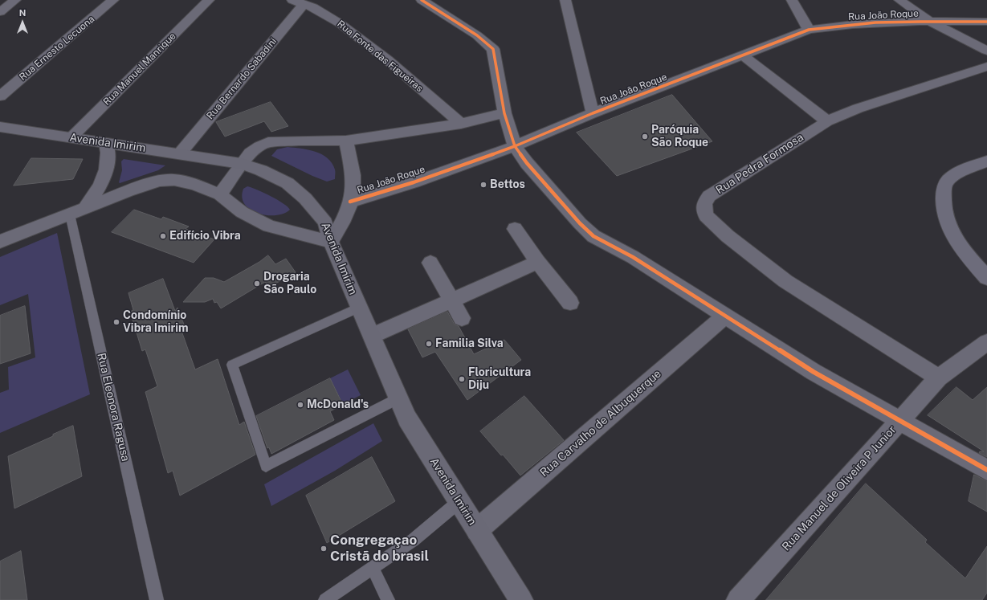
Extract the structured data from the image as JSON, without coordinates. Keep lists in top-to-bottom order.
{
  "streets": {
    "main road": ["Avenida Imirim"],
    "street": [
      "Rua João Roque",
      "Rua Ernesto Lecuona",
      "Rua Fonte das Figueiras",
      "Rua Manuel Manrique",
      "Rua Bernardo Sabadini",
      "Rua Pedra Formosa",
      "Rua Carvalho de Albuquerque",
      "Rua Manuel de Oliveira P Junior"
    ],
    "lane": ["Rua Eleonora Ragusa"]
  },
  "crossings": [
    ["Rua Fonte das Figueiras", "Rua Bernardo Sabadini"],
    ["Rua Manuel Manrique", "Avenida Imirim"],
    ["Rua Bernardo Sabadini", "Avenida Imirim"],
    ["Avenida Imirim", "Rua Carvalho de Albuquerque"],
    ["Rua Pedra Formosa", "Rua Manuel de Oliveira P Junior"]
  ],
  "places": [
    "Paróquia São Roque",
    "Bettos",
    "Edifício Vibra",
    "Drogaria São Paulo",
    "Condomínio Vibra Imirim",
    "Familia Silva",
    "Floricultura Diju",
    "McDonald's",
    "Congregaçao Cristã do brasil"
  ],
  "north": "top"
}
